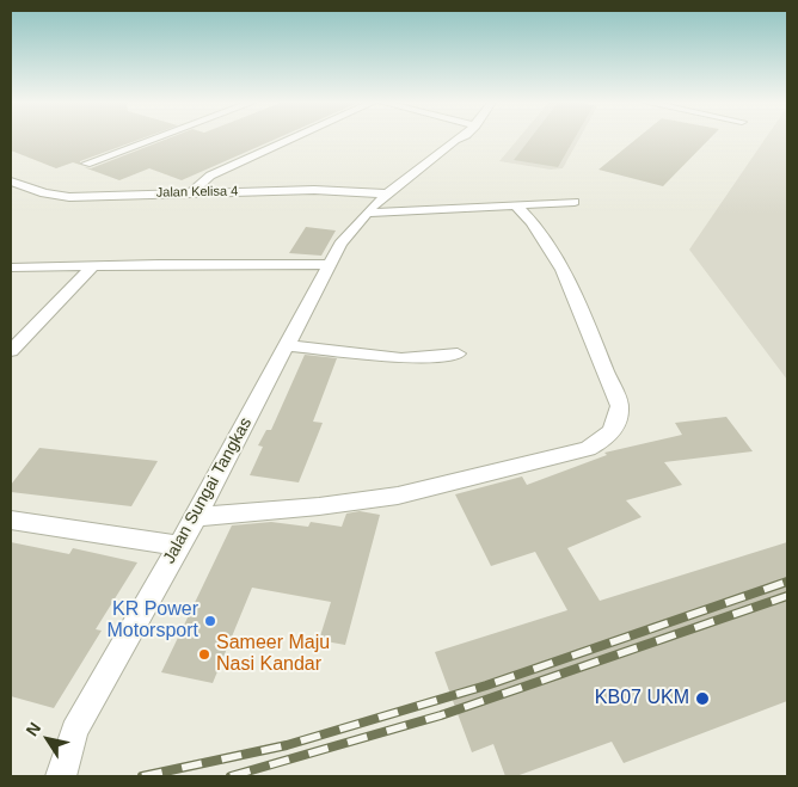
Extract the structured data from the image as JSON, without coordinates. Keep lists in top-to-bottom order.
{
  "streets": {
    "street": ["Jalan Kelisa 4", "Jalan Sungai Tangkas"]
  },
  "crossings": [
    ["Jalan Kelisa 4", "Jalan Sungai Tangkas"]
  ],
  "places": ["KR Power Motorsport", "Sameer Maju Nasi Kandar", "KB07 UKM"],
  "north": "top left"
}
